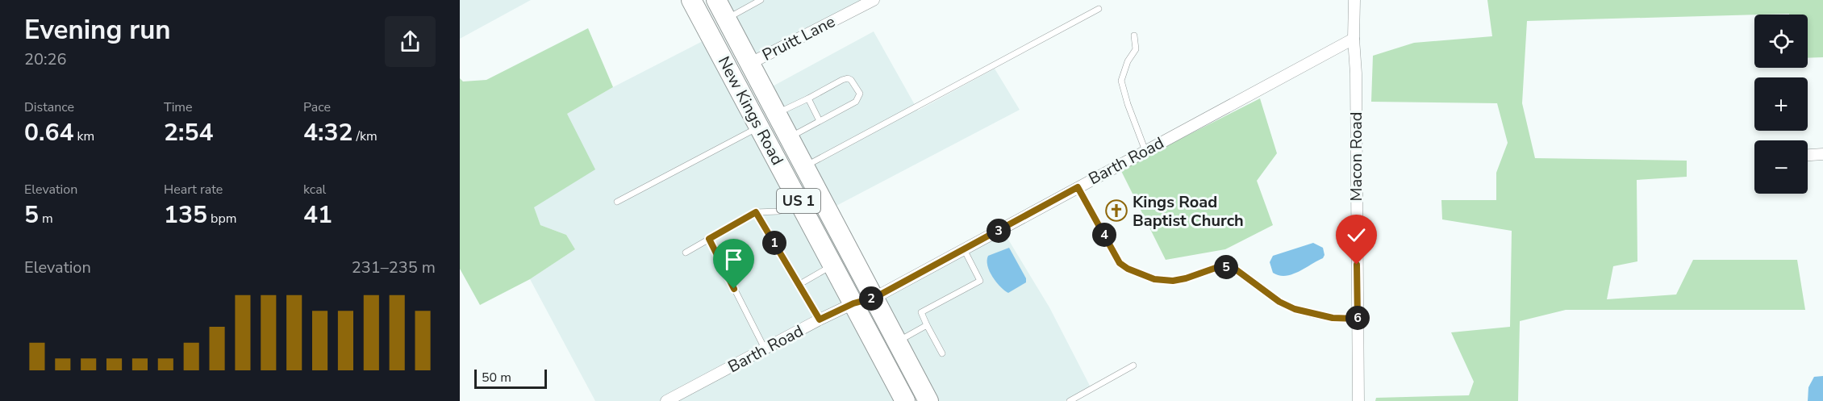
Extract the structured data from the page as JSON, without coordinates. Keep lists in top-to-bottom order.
{
  "streets": {
    "highway": ["New Kings Road", "US 1"],
    "street": ["Pruitt Lane", "Macon Road", "Barth Road"]
  },
  "crossings": [
    ["Pruitt Lane", "New Kings Road"],
    ["New Kings Road", "Barth Road"],
    ["Macon Road", "Barth Road"]
  ],
  "places": {
    "church": ["Kings Road Baptist Church"]
  },
  "scale_bar": "50 m",
  "page": {
    "heading": ["Evening run", "20:26"],
    "map_buttons": ["+", "−"],
    "stats": [
      ["Distance", "0.64 km"],
      ["Time", "2:54"],
      ["Pace", "4:32 /km"],
      ["Elevation", "5 m"],
      ["Heart rate", "135 bpm"],
      ["kcal", "41"]
    ],
    "pins": [
      "3",
      "4",
      "1",
      "5",
      "2",
      "6"
    ],
    "chart": ["Elevation", "231–235 m"],
    "scale": "50 m"
  }
}
